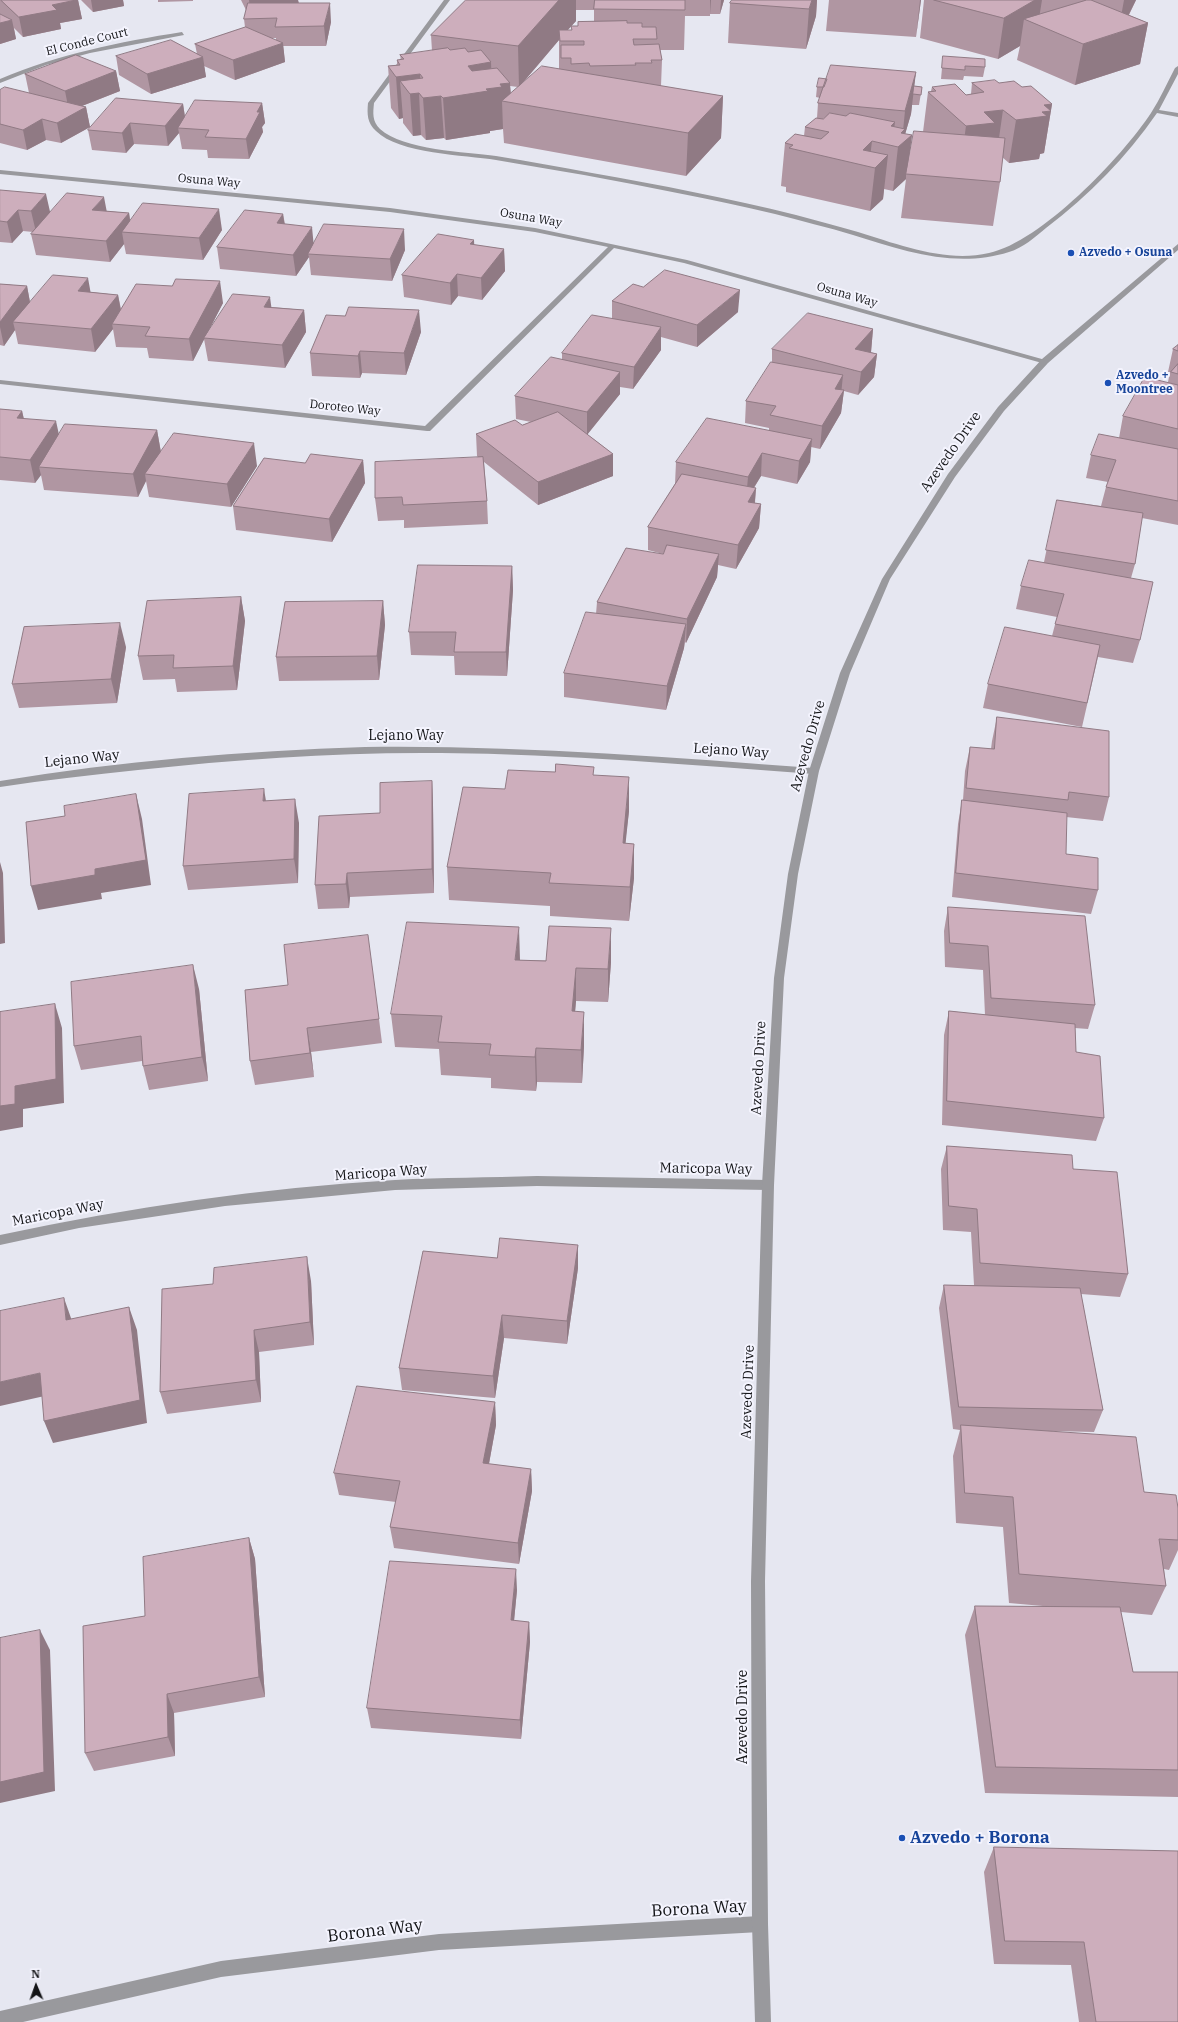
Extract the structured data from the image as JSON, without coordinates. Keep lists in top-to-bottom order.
{
  "streets": {
    "street": [
      "El Conde Court",
      "Osuna Way",
      "Doroteo Way",
      "Azevedo Drive",
      "Lejano Way",
      "Maricopa Way",
      "Borona Way"
    ]
  },
  "crossings": [
    ["Osuna Way", "Doroteo Way"],
    ["Osuna Way", "Azevedo Drive"],
    ["Azevedo Drive", "Lejano Way"],
    ["Azevedo Drive", "Maricopa Way"],
    ["Azevedo Drive", "Borona Way"]
  ],
  "places": ["Azvedo + Osuna", "Azvedo + Moontree", "Azvedo + Borona"],
  "north": "top"
}
